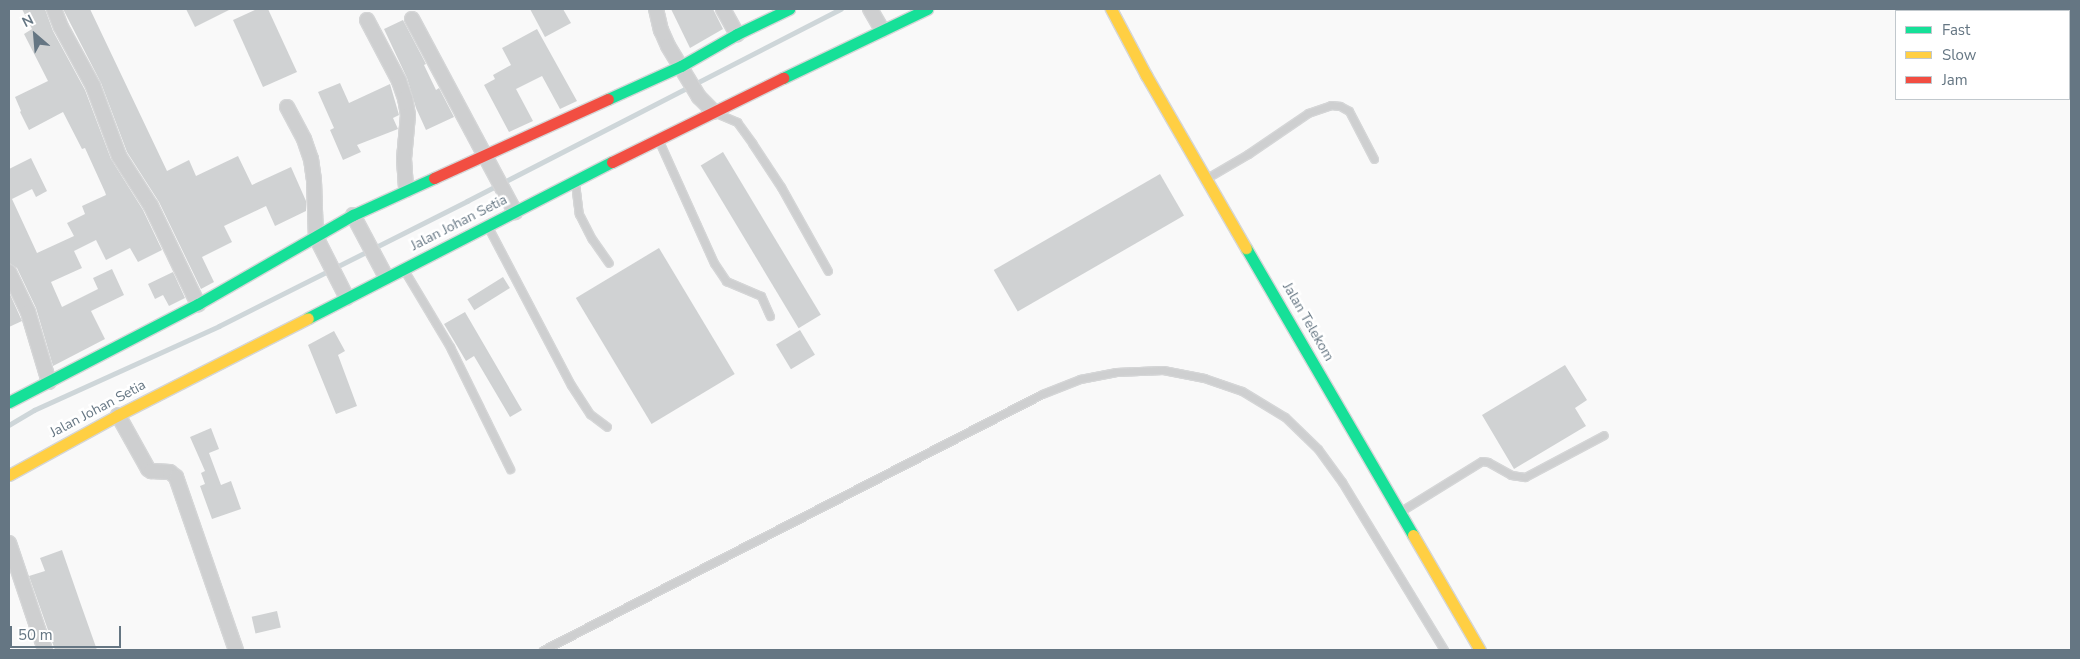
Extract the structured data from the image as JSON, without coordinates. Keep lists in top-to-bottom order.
{
  "streets": {
    "street": ["Jalan Johan Setia", "Jalan Telekom"]
  },
  "legend": ["Fast", "Slow", "Jam"],
  "scale_bar": "50 m",
  "north": "top left"
}
